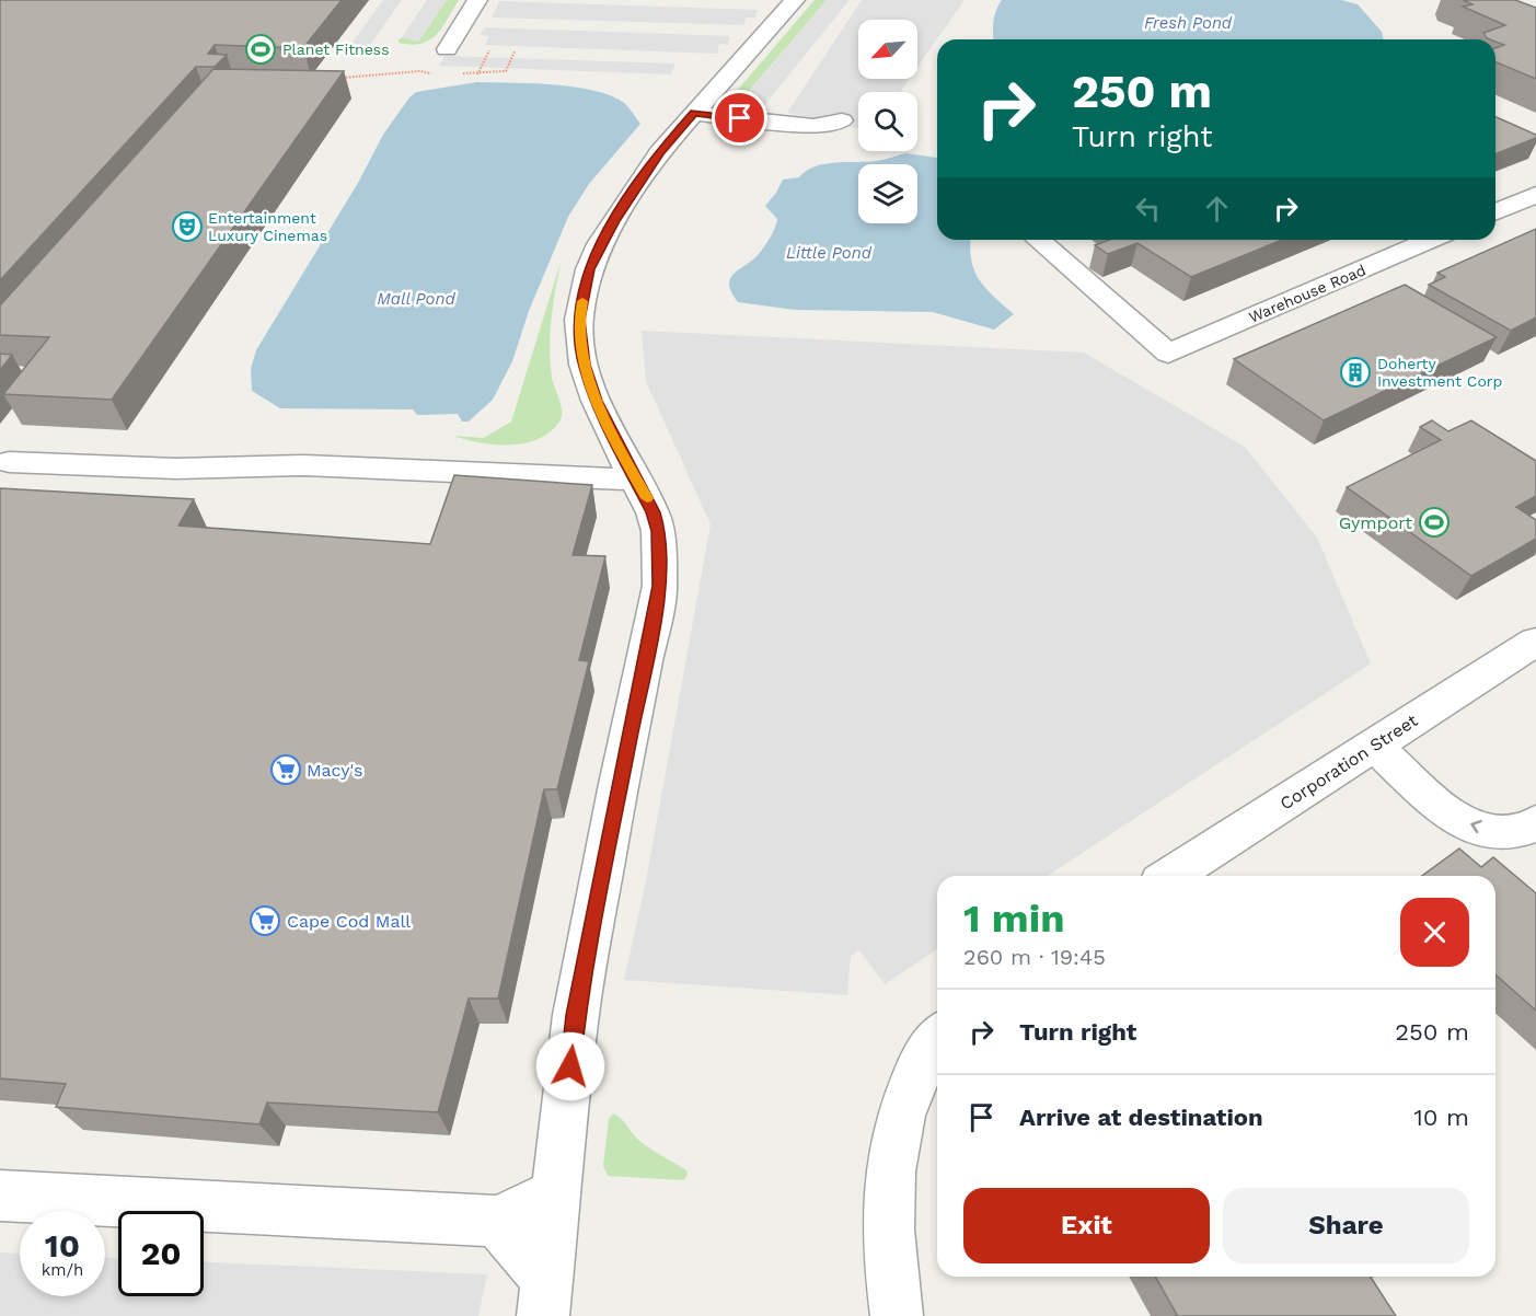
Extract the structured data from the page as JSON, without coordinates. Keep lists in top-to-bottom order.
{
  "streets": {
    "street": ["Warehouse Road", "Corporation Street"]
  },
  "water": ["Fresh Pond", "Little Pond", "Mall Pond"],
  "places": {
    "sports": ["Planet Fitness", "Gymport"],
    "theatre": ["Entertainment Luxury Cinemas"],
    "building": ["Doherty Investment Corp"],
    "supermarket": ["Macy's", "Cape Cod Mall"]
  },
  "north": "bottom left",
  "page": {
    "turn": ["250 m", "Turn right"],
    "heading": ["1 min", "260 m · 19:45"],
    "list": [
      {
        "name": "Turn right",
        "value": "250 m"
      },
      {
        "name": "Arrive at destination",
        "value": "10 m"
      }
    ],
    "buttons": ["Exit", "Share"],
    "speed": "10 km/h",
    "limit": "20"
  }
}
